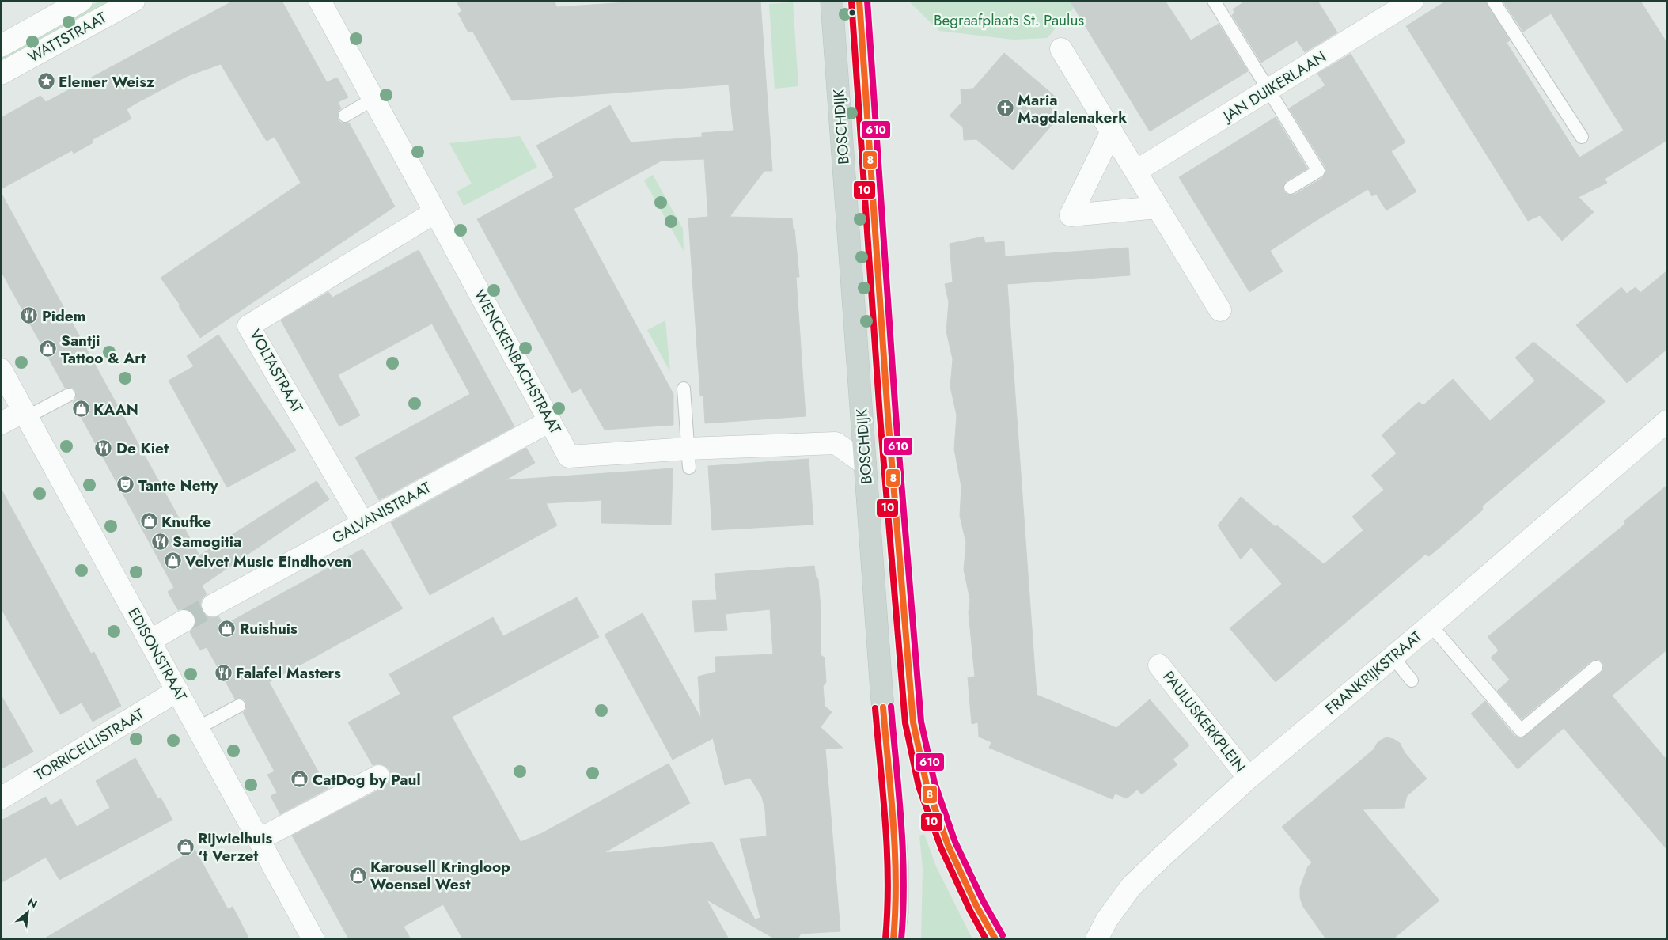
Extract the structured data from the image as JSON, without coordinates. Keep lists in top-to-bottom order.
{
  "streets": {
    "main road": ["BOSCHDIJK"],
    "street": [
      "WATTSTRAAT",
      "JAN DUIKERLAAN",
      "WENCKENBACHSTRAAT",
      "VOLTASTRAAT",
      "GALVANISTRAAT",
      "EDISONSTRAAT",
      "FRANKRIJKSTRAAT",
      "PAULUSKERKPLEIN",
      "TORRICELLISTRAAT"
    ]
  },
  "crossings": [
    ["BOSCHDIJK", "WENCKENBACHSTRAAT"],
    ["WENCKENBACHSTRAAT", "VOLTASTRAAT"],
    ["WENCKENBACHSTRAAT", "GALVANISTRAAT"],
    ["VOLTASTRAAT", "GALVANISTRAAT"],
    ["EDISONSTRAAT", "TORRICELLISTRAAT"],
    ["FRANKRIJKSTRAAT", "PAULUSKERKPLEIN"]
  ],
  "parks": ["Begraafplaats St. Paulus"],
  "places": {
    "place": ["Elemer Weisz"],
    "church": ["Maria Magdalenakerk"],
    "restaurant": [
      "Pidem",
      "De Kiet",
      "Samogitia",
      "Falafel Masters"
    ],
    "shop": [
      "Santji Tattoo & Art",
      "KAAN",
      "Knufke",
      "Velvet Music Eindhoven",
      "Ruishuis",
      "CatDog by Paul",
      "Rijwielhuis ‘t Verzet",
      "Karousell Kringloop Woensel West"
    ],
    "theatre": ["Tante Netty"]
  },
  "lines": ["transit line 8", "transit line 610", "transit line 10"],
  "north": "top right"
}
